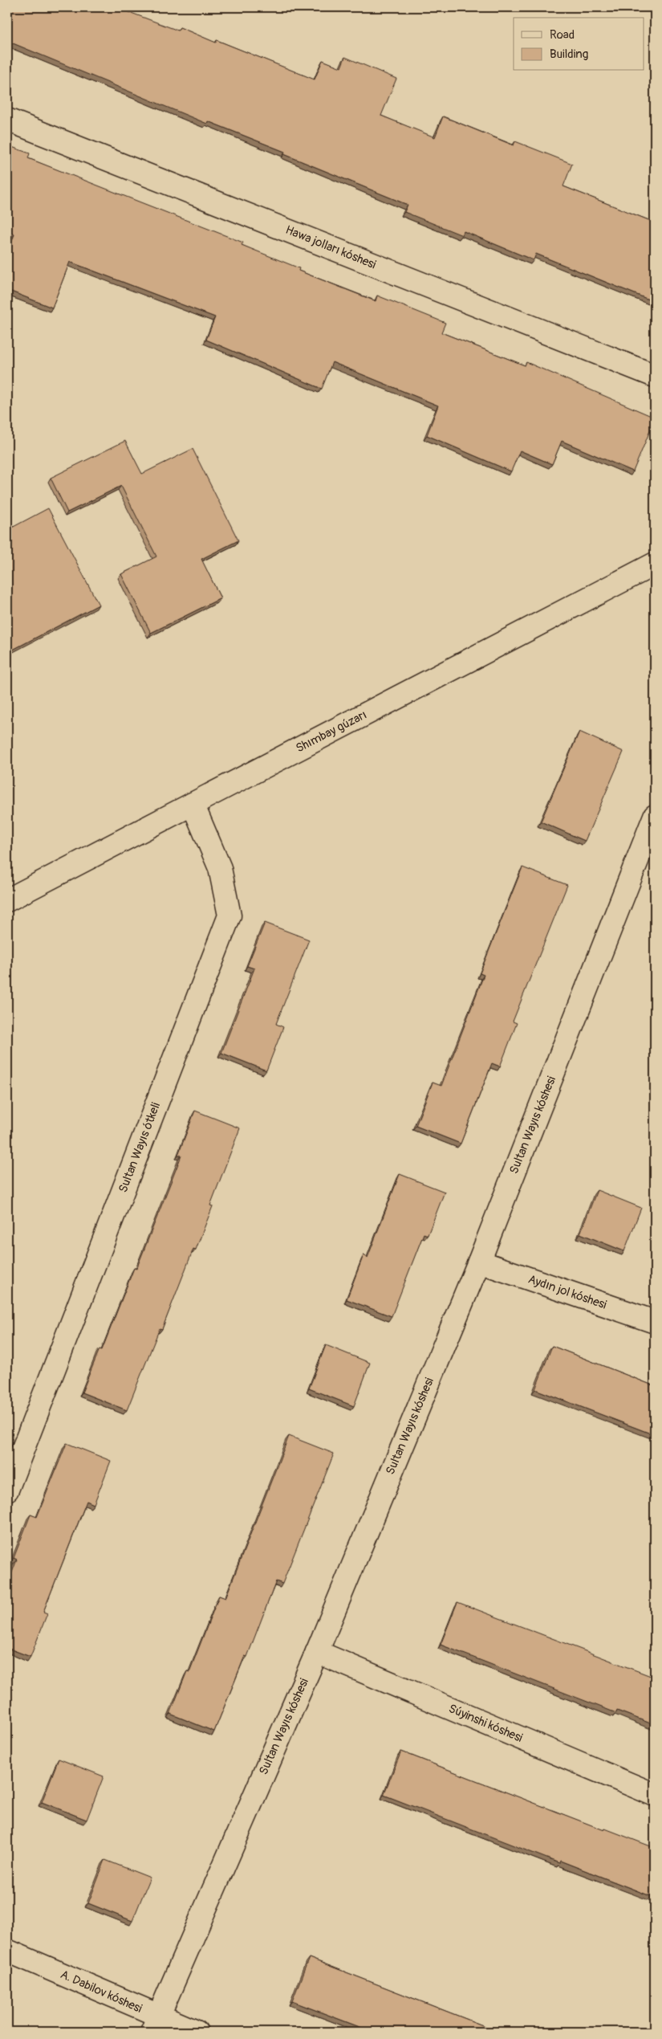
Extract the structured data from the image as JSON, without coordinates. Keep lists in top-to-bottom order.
{
  "streets": {
    "street": [
      "Hawa jolları kóshesi",
      "Shımbay gúzarı",
      "Sultan Wayıs kóshesi",
      "Sultan Wayıs ótkeli",
      "Aydın jol kóshesi",
      "Súyinshi kóshesi",
      "A. Dabilov kóshesi"
    ]
  },
  "crossings": [
    ["Shımbay gúzarı", "Sultan Wayıs ótkeli"],
    ["Sultan Wayıs kóshesi", "Aydın jol kóshesi"],
    ["Sultan Wayıs kóshesi", "Súyinshi kóshesi"],
    ["Sultan Wayıs kóshesi", "A. Dabilov kóshesi"]
  ],
  "legend": ["Road", "Building"]
}
